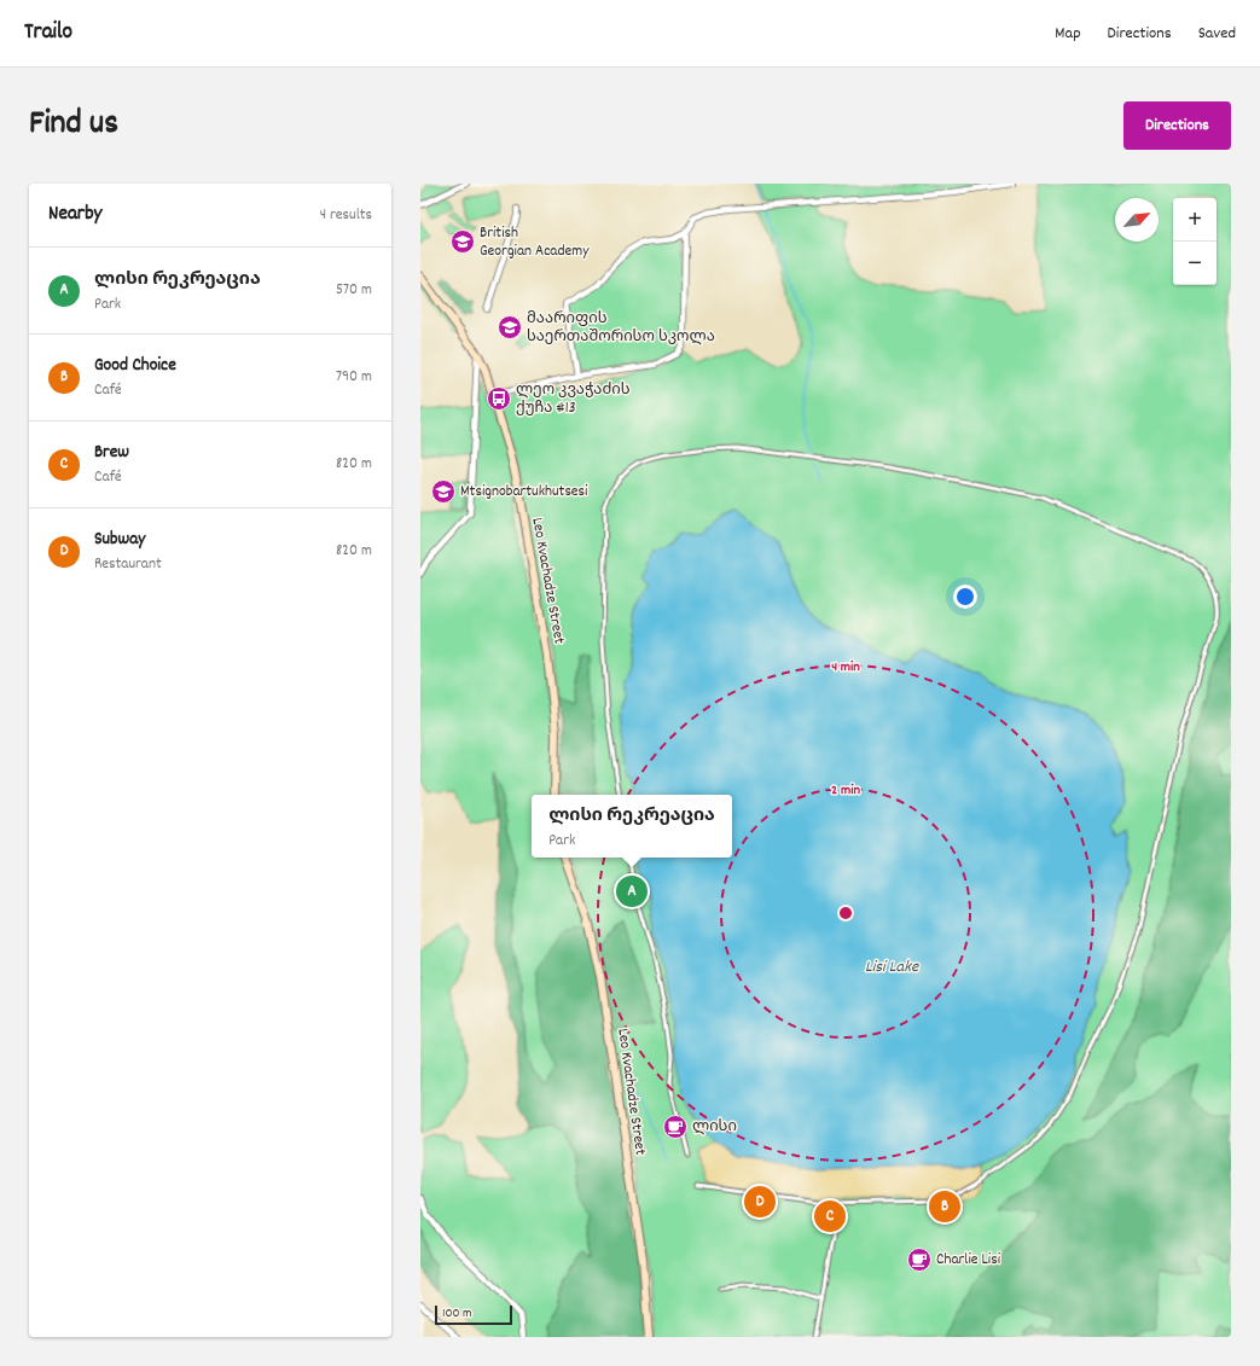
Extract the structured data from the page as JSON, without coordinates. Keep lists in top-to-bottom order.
{
  "streets": {
    "main road": ["Leo Kvachadze Street"]
  },
  "water": ["Lisi Lake"],
  "places": {
    "school or university": ["British Georgian Academy", "მაარიფის საერთაშორისო სკოლა", "Mtsignobartukhutsesi"],
    "bus stop": ["ლეო კვაჭაძის ქუჩა #13"],
    "cafe": ["ლისი", "Charlie Lisi"]
  },
  "scale_bar": "100 m",
  "north": "top right",
  "page": {
    "header": "Trailo",
    "nav": ["Map", "Directions", "Saved"],
    "title": "Find us",
    "buttons": "Directions",
    "heading": ["Nearby", "4 results"],
    "map_buttons": ["+", "−"],
    "list": [
      {
        "mark": "A",
        "name": "ლისი რეკრეაცია",
        "note": "Park",
        "value": "570 m"
      },
      {
        "mark": "B",
        "name": "Good Choice",
        "note": "Café",
        "value": "790 m"
      },
      {
        "mark": "C",
        "name": "Brew",
        "note": "Café",
        "value": "820 m"
      },
      {
        "mark": "D",
        "name": "Subway",
        "note": "Restaurant",
        "value": "820 m"
      }
    ],
    "popup": ["ლისი რეკრეაცია", "Park"],
    "pins": [
      "A",
      "D",
      "B",
      "C"
    ],
    "scale": "100 m"
  },
  "rings": ["4 min", "2 min"]
}
